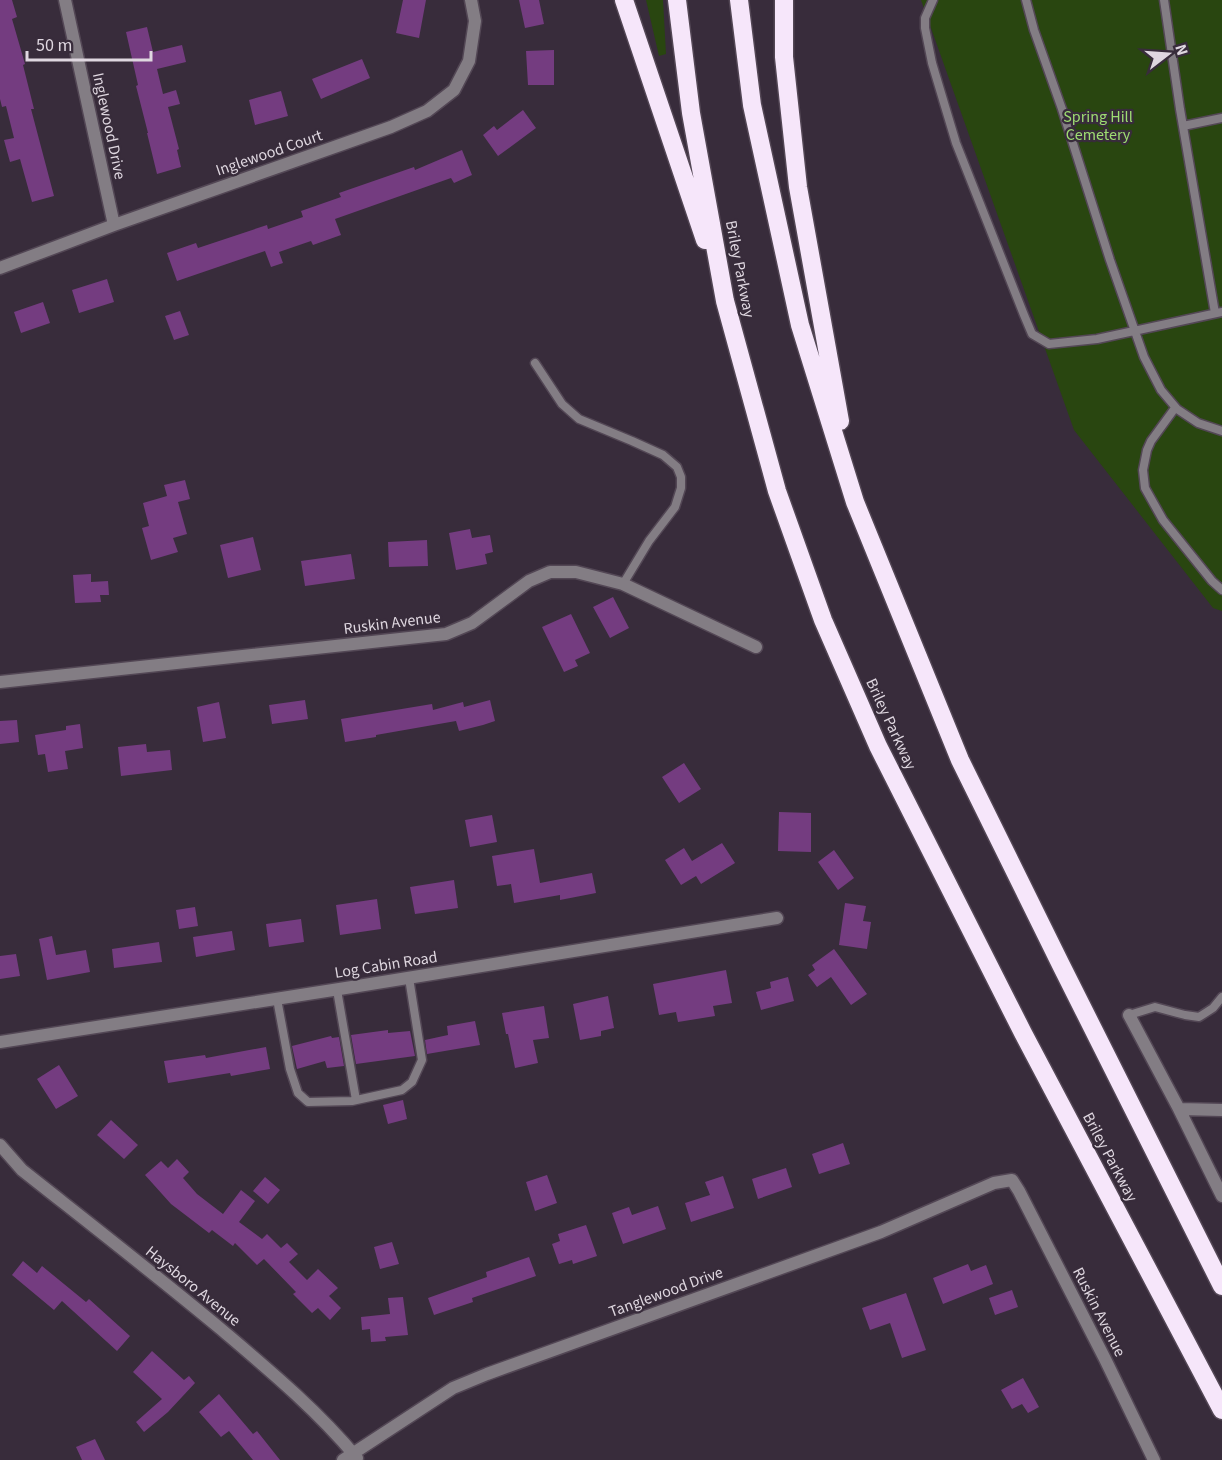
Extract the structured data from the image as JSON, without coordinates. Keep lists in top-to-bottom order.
{
  "streets": {
    "highway": ["Briley Parkway"],
    "street": [
      "Inglewood Drive",
      "Inglewood Court",
      "Ruskin Avenue",
      "Log Cabin Road",
      "Haysboro Avenue",
      "Tanglewood Drive"
    ]
  },
  "crossings": [
    ["Inglewood Drive", "Inglewood Court"],
    ["Ruskin Avenue", "Tanglewood Drive"],
    ["Haysboro Avenue", "Tanglewood Drive"]
  ],
  "parks": ["Spring Hill Cemetery"],
  "scale_bar": "50 m",
  "north": "right"
}
